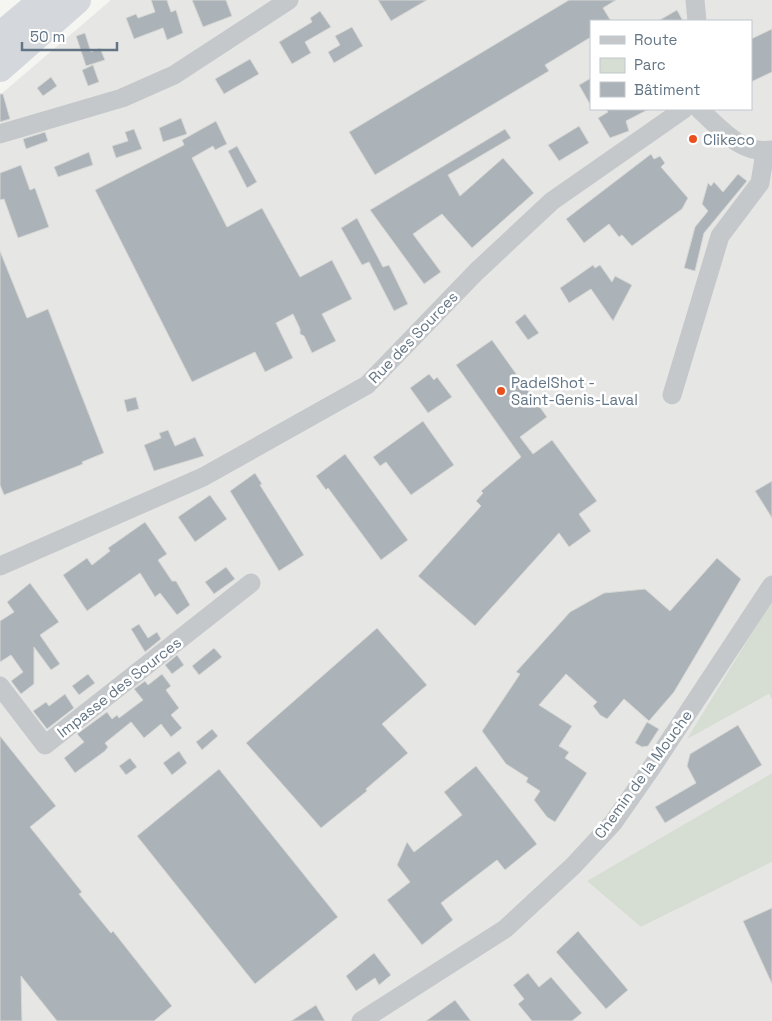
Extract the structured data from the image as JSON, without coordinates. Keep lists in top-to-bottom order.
{
  "streets": {
    "street": ["Rue des Sources", "Impasse des Sources", "Chemin de la Mouche"]
  },
  "places": ["Clikeco", "PadelShot - Saint-Genis-Laval"],
  "legend": ["Route", "Parc", "Bâtiment"],
  "scale_bar": "50 m"
}
